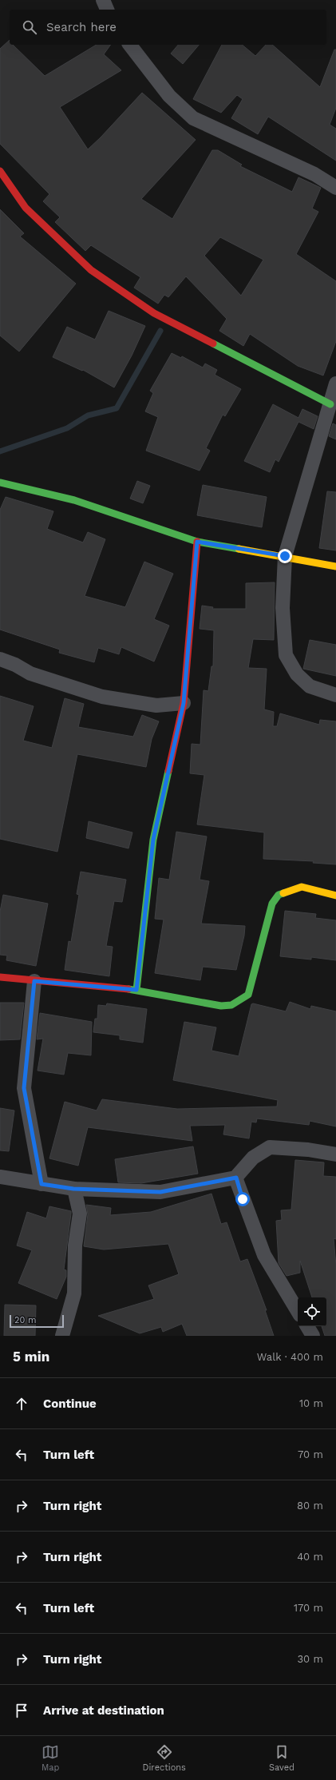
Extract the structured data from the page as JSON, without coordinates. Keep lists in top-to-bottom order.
{
  "scale_bar": "20 m",
  "page": {
    "search": "Search here",
    "scale": "20 m",
    "heading": ["5 min", "Walk · 400 m"],
    "list": [
      ["Continue", "10 m"],
      ["Turn left", "70 m"],
      ["Turn right", "80 m"],
      ["Turn right", "40 m"],
      ["Turn left", "170 m"],
      ["Turn right", "30 m"],
      "Arrive at destination"
    ],
    "nav": ["Map", "Directions", "Saved"]
  }
}
